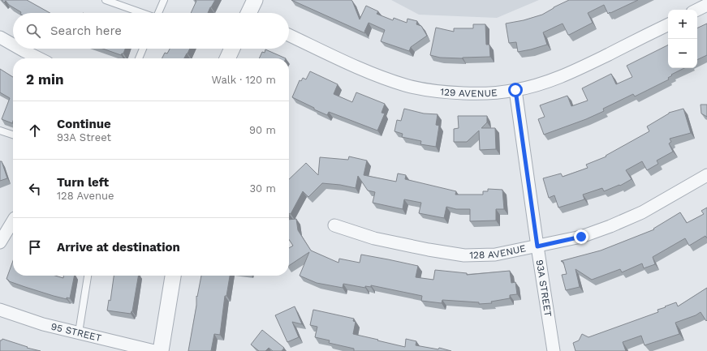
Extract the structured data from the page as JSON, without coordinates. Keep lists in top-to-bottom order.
{
  "streets": {
    "street": [
      "129 AVENUE",
      "128 AVENUE",
      "93A STREET",
      "95 STREET"
    ]
  },
  "crossings": [
    ["129 AVENUE", "93A STREET"],
    ["128 AVENUE", "93A STREET"]
  ],
  "page": {
    "map_buttons": ["+", "−"],
    "search": "Search here",
    "heading": ["2 min", "Walk · 120 m"],
    "list": [
      ["Continue", "93A Street", "90 m"],
      ["Turn left", "128 Avenue", "30 m"],
      "Arrive at destination"
    ]
  }
}
